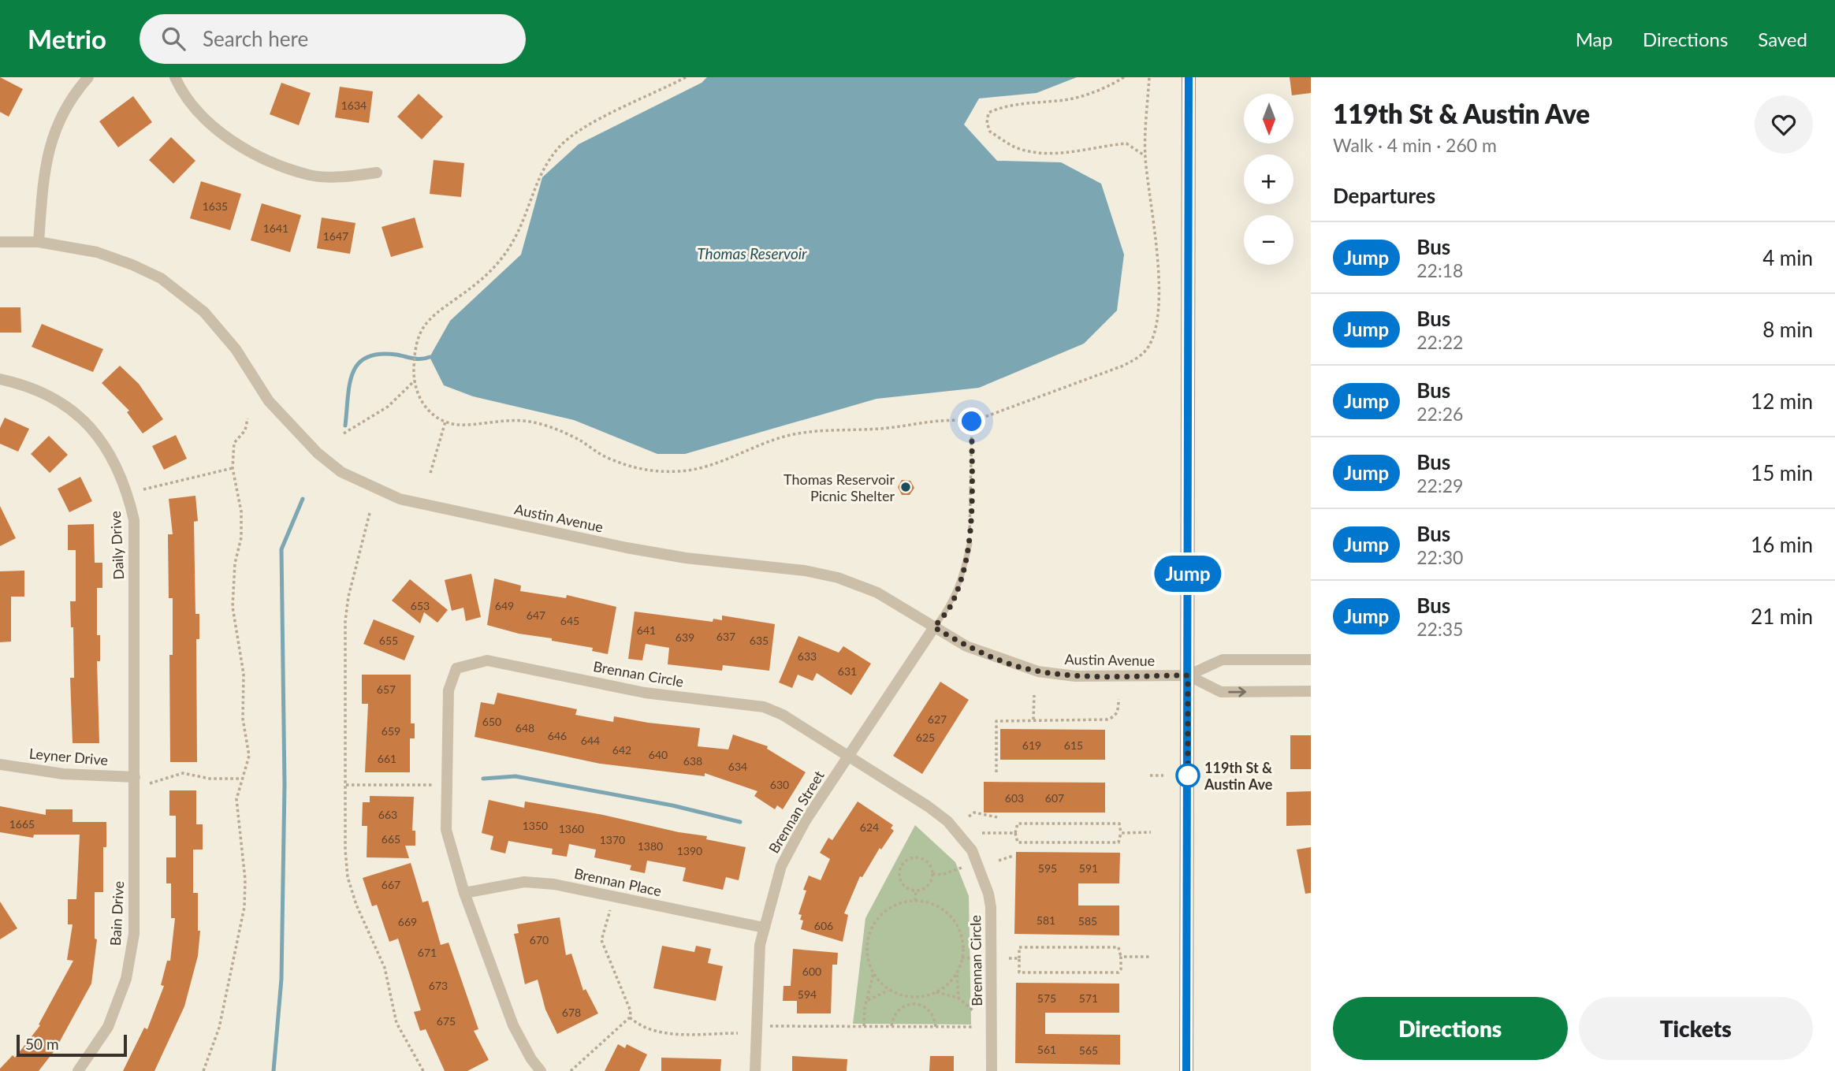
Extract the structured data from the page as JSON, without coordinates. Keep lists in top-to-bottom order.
{
  "streets": {
    "street": [
      "Austin Avenue",
      "Daily Drive",
      "Brennan Circle",
      "Leyner Drive",
      "Brennan Street",
      "Brennan Place",
      "Bain Drive"
    ]
  },
  "crossings": [
    ["Austin Avenue", "Brennan Street"],
    ["Daily Drive", "Leyner Drive"],
    ["Daily Drive", "Bain Drive"],
    ["Brennan Circle", "Brennan Street"],
    ["Brennan Circle", "Brennan Place"],
    ["Leyner Drive", "Bain Drive"],
    ["Brennan Street", "Brennan Place"]
  ],
  "water": ["Thomas Reservoir"],
  "places": ["Thomas Reservoir Picnic Shelter", "119th St & Austin Ave"],
  "lines": ["bus line Jump"],
  "house_numbers": [
    "1634",
    "1635",
    "1641",
    "1647",
    "653",
    "649",
    "647",
    "645",
    "641",
    "637",
    "639",
    "655",
    "635",
    "633",
    "631",
    "657",
    "627",
    "650",
    "648",
    "659",
    "646",
    "625",
    "644",
    "619",
    "615",
    "642",
    "640",
    "661",
    "638",
    "634",
    "630",
    "603",
    "607",
    "663",
    "1665",
    "1350",
    "624",
    "1360",
    "665",
    "1370",
    "1380",
    "1390",
    "595",
    "591",
    "667",
    "581",
    "585",
    "669",
    "606",
    "670",
    "671",
    "600",
    "673",
    "594",
    "575",
    "571",
    "678",
    "675",
    "561",
    "565"
  ],
  "scale_bar": "50 m",
  "north": "bottom",
  "page": {
    "header": "Metrio",
    "search": "Search here",
    "nav": ["Map", "Directions", "Saved"],
    "on_map": "Jump",
    "heading": [
      ["119th St & Austin Ave", "Walk · 4 min · 260 m"],
      "Departures"
    ],
    "map_buttons": ["+", "−"],
    "list": [
      {
        "mark": "Jump",
        "name": "Bus",
        "note": "22:18",
        "value": "4 min"
      },
      {
        "mark": "Jump",
        "name": "Bus",
        "note": "22:22",
        "value": "8 min"
      },
      {
        "mark": "Jump",
        "name": "Bus",
        "note": "22:26",
        "value": "12 min"
      },
      {
        "mark": "Jump",
        "name": "Bus",
        "note": "22:29",
        "value": "15 min"
      },
      {
        "mark": "Jump",
        "name": "Bus",
        "note": "22:30",
        "value": "16 min"
      },
      {
        "mark": "Jump",
        "name": "Bus",
        "note": "22:35",
        "value": "21 min"
      }
    ],
    "buttons": ["Directions", "Tickets"],
    "scale": "50 m"
  }
}
